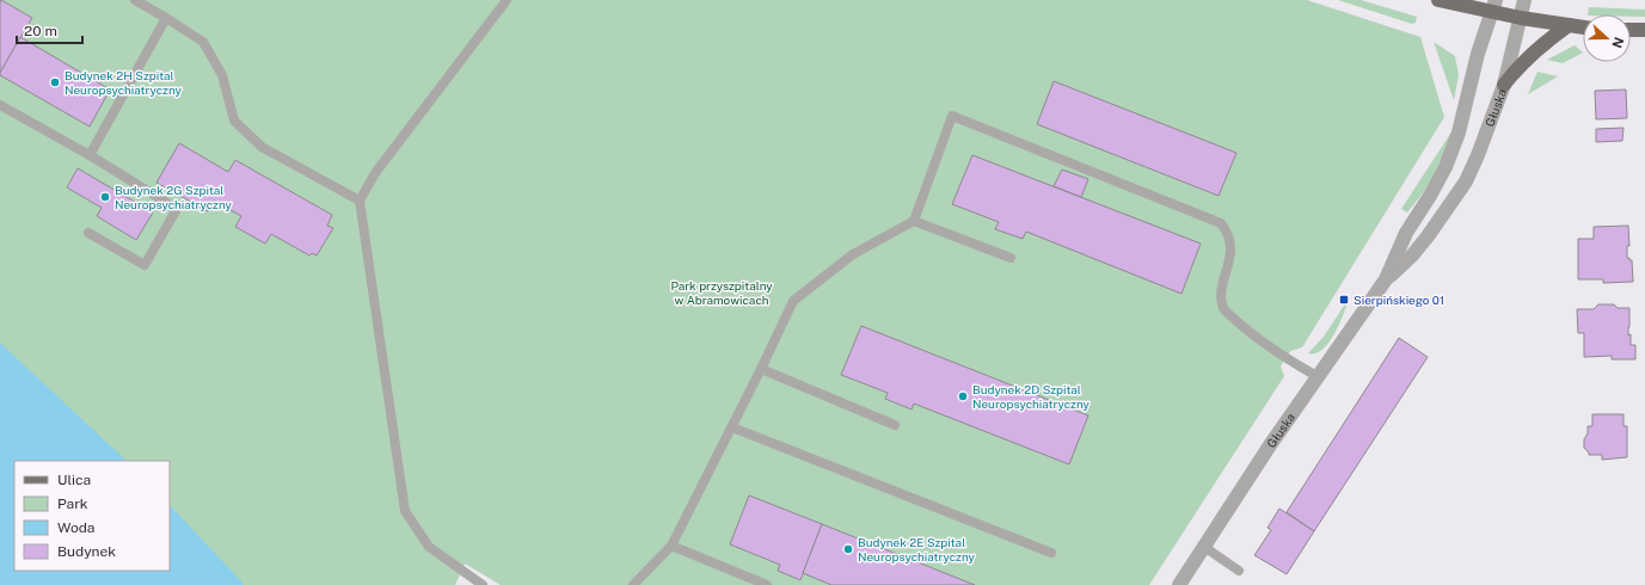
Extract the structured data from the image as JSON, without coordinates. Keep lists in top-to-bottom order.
{
  "streets": {
    "street": ["Głuska"]
  },
  "parks": ["Park przyszpitalny w Abramowicach"],
  "places": {
    "other": [
      "Budynek 2H Szpital Neuropsychiatryczny",
      "Budynek 2G Szpital Neuropsychiatryczny",
      "Budynek 2D Szpital Neuropsychiatryczny",
      "Budynek 2E Szpital Neuropsychiatryczny"
    ],
    "transit": ["Sierpińskiego 01"]
  },
  "legend": [
    "Ulica",
    "Park",
    "Woda",
    "Budynek"
  ],
  "scale_bar": "20 m",
  "north": "right"
}
